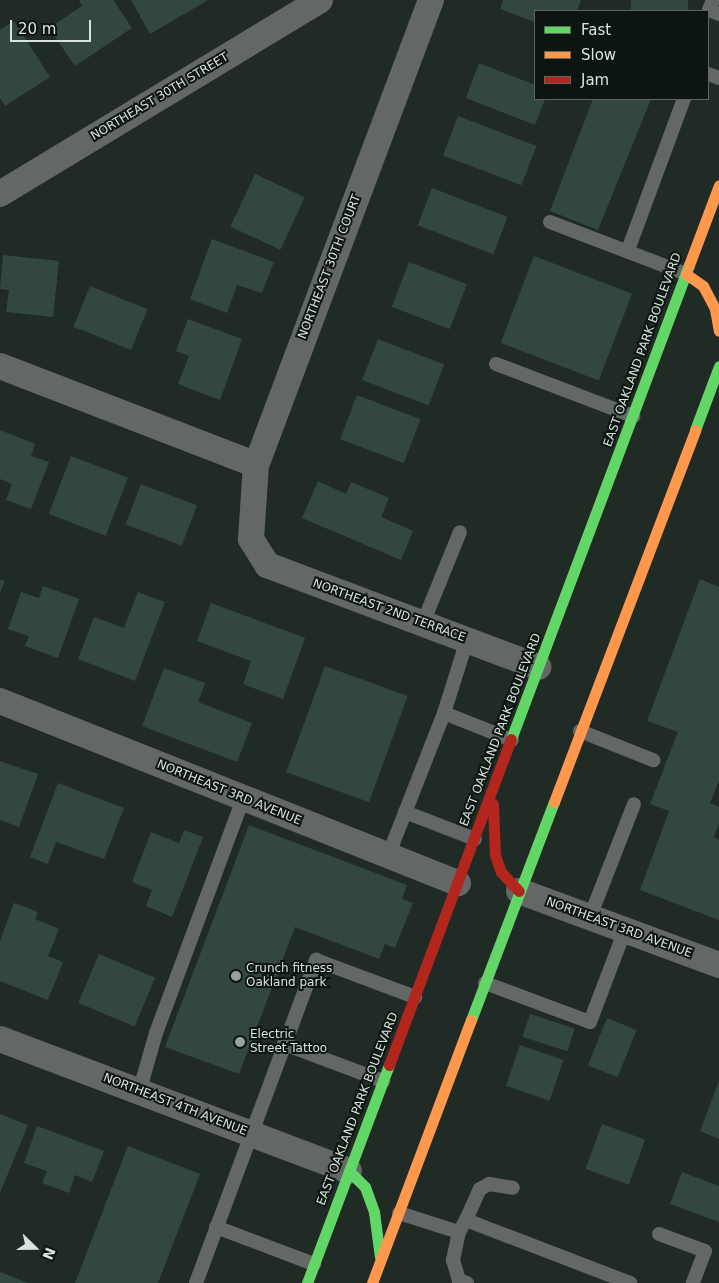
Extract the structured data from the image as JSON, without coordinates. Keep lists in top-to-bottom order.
{
  "streets": {
    "main road": ["EAST OAKLAND PARK BOULEVARD"],
    "street": [
      "NORTHEAST 30TH STREET",
      "NORTHEAST 30TH COURT",
      "NORTHEAST 2ND TERRACE",
      "NORTHEAST 3RD AVENUE",
      "NORTHEAST 4TH AVENUE"
    ]
  },
  "crossings": [
    ["NORTHEAST 30TH COURT", "NORTHEAST 2ND TERRACE"],
    ["EAST OAKLAND PARK BOULEVARD", "NORTHEAST 2ND TERRACE"],
    ["EAST OAKLAND PARK BOULEVARD", "NORTHEAST 3RD AVENUE"],
    ["EAST OAKLAND PARK BOULEVARD", "NORTHEAST 4TH AVENUE"]
  ],
  "places": ["Crunch fitness Oakland park", "Electric Street Tattoo"],
  "legend": ["Fast", "Slow", "Jam"],
  "scale_bar": "20 m",
  "north": "right"
}
